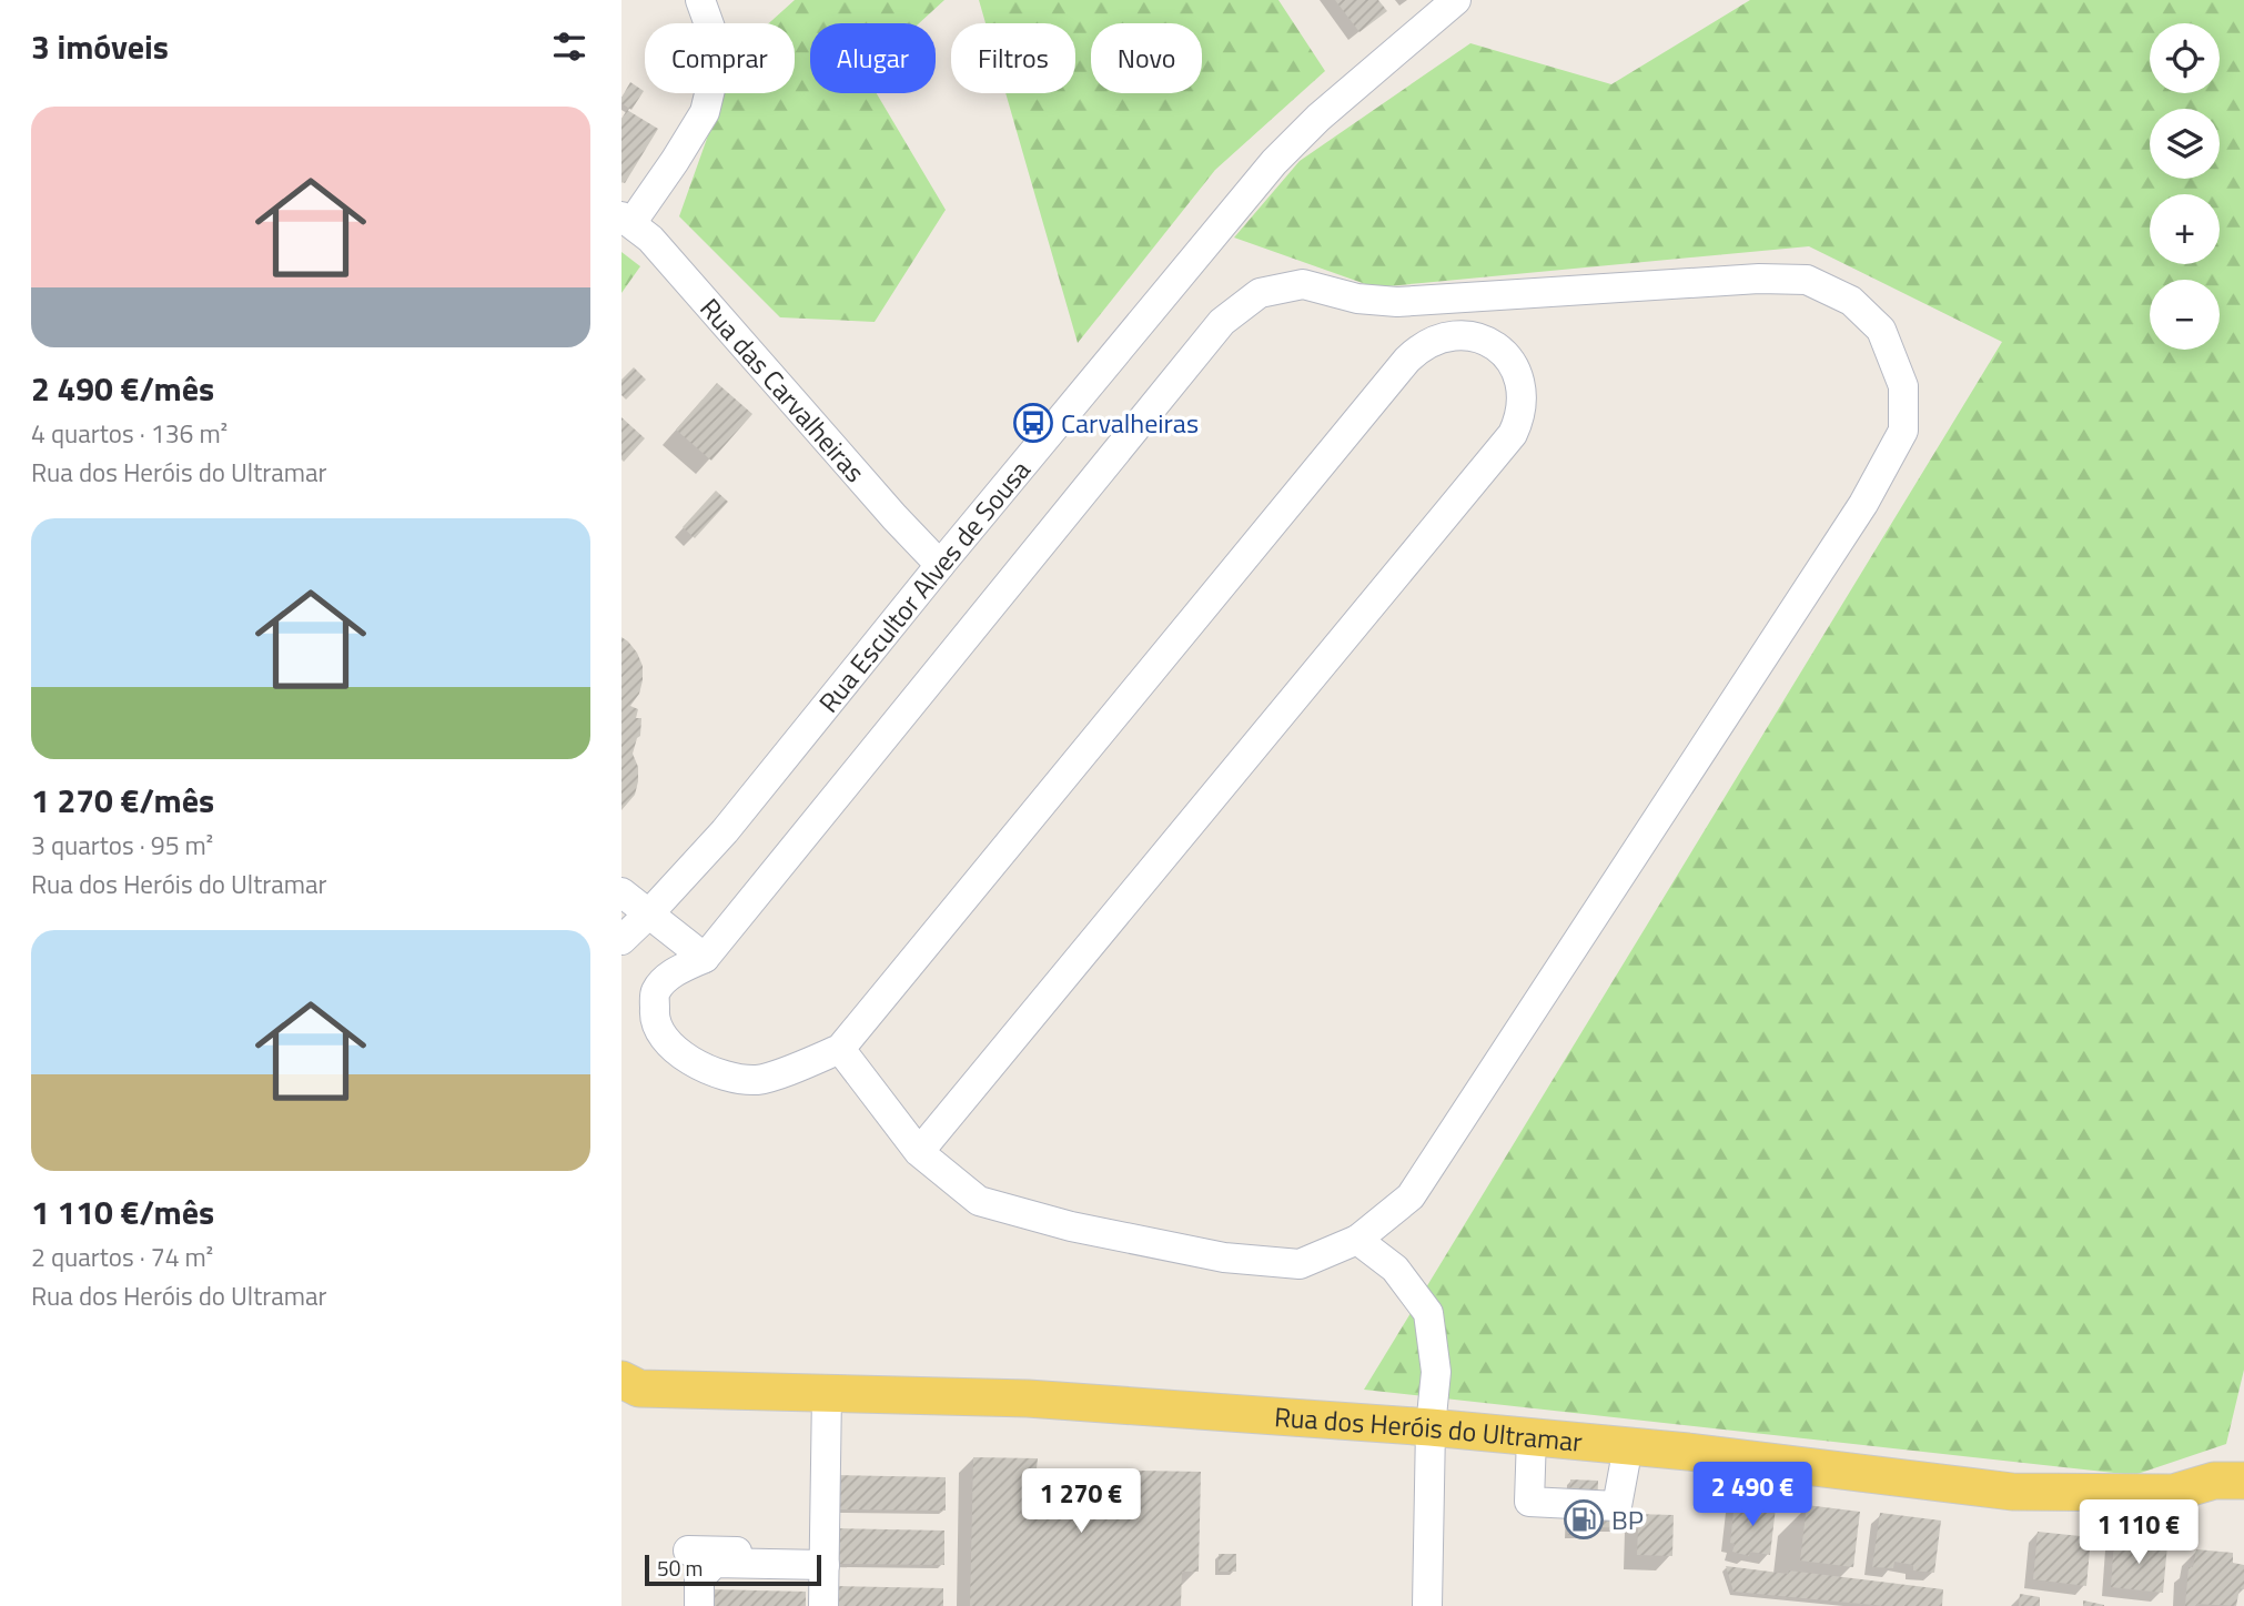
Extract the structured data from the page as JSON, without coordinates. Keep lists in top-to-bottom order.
{
  "streets": {
    "main road": ["Rua dos Heróis do Ultramar"],
    "street": ["Rua das Carvalheiras", "Rua Escultor Alves de Sousa"]
  },
  "crossings": [
    ["Rua das Carvalheiras", "Rua Escultor Alves de Sousa"]
  ],
  "places": {
    "bus stop": ["Carvalheiras"],
    "fuel station": ["BP"]
  },
  "scale_bar": "50 m",
  "page": {
    "heading": "3 imóveis",
    "map_buttons": ["+", "−"],
    "chip": [
      "Comprar",
      "Alugar",
      "Filtros",
      "Novo"
    ],
    "list": [
      {
        "name": "2 490 €/mês",
        "note": "4 quartos · 136 m² · Rua dos Heróis do Ultramar"
      },
      {
        "name": "1 270 €/mês",
        "note": "3 quartos · 95 m² · Rua dos Heróis do Ultramar"
      },
      {
        "name": "1 110 €/mês",
        "note": "2 quartos · 74 m² · Rua dos Heróis do Ultramar"
      }
    ],
    "price": ["2 490 €", "1 270 €", "1 110 €"],
    "scale": "50 m"
  }
}
